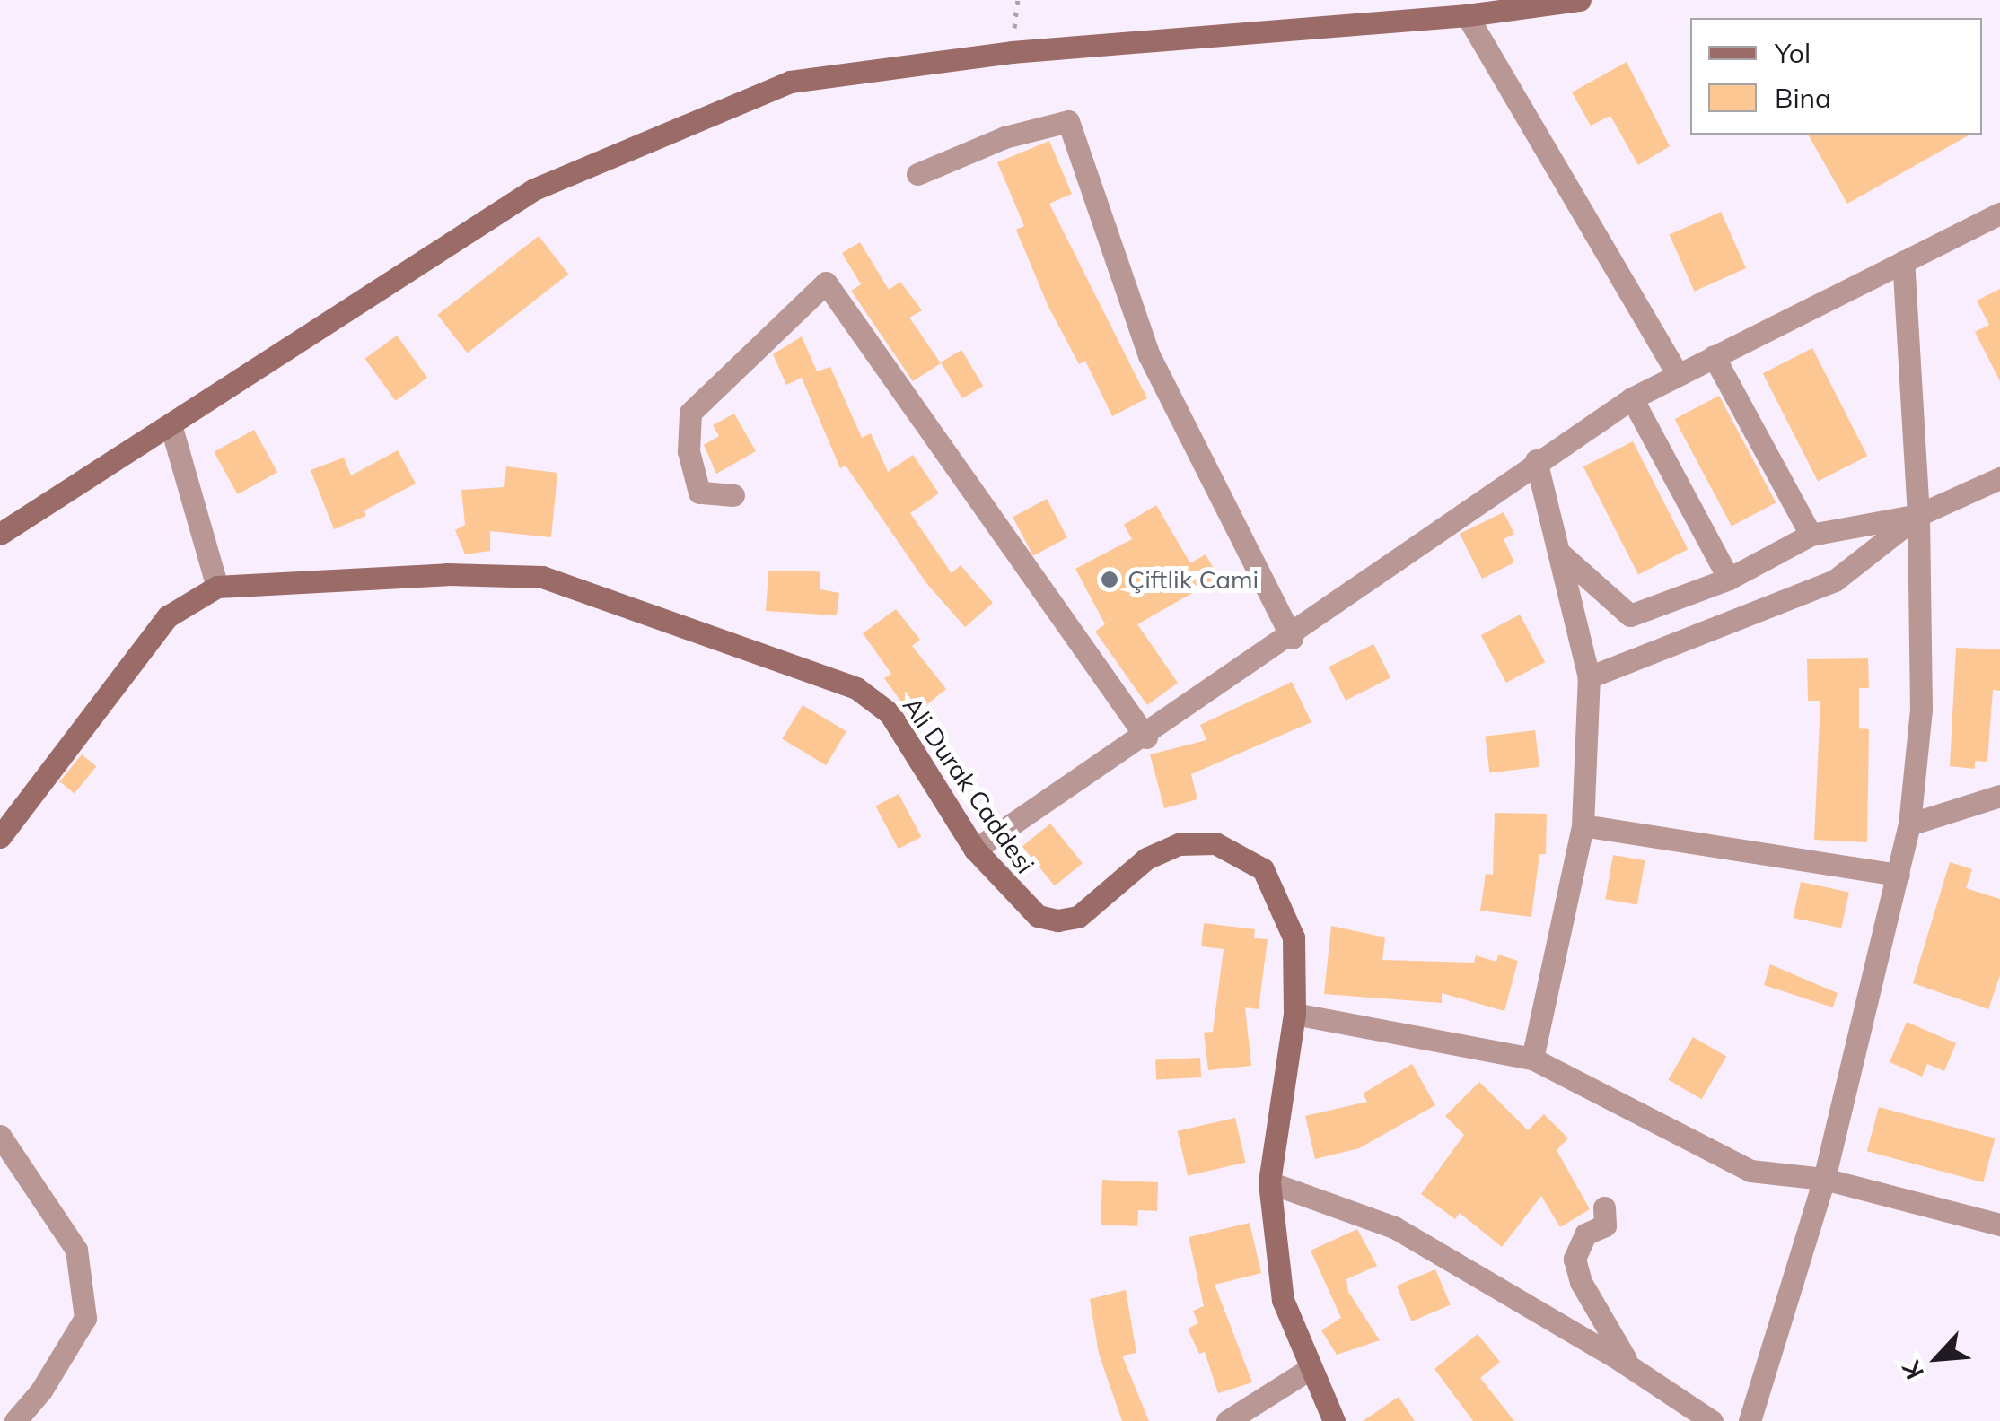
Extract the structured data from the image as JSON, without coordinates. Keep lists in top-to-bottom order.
{
  "streets": {
    "main road": ["Ali Durak Caddesi"]
  },
  "places": ["Çiftlik Cami"],
  "legend": ["Yol", "Bina"],
  "north": "bottom left"
}
